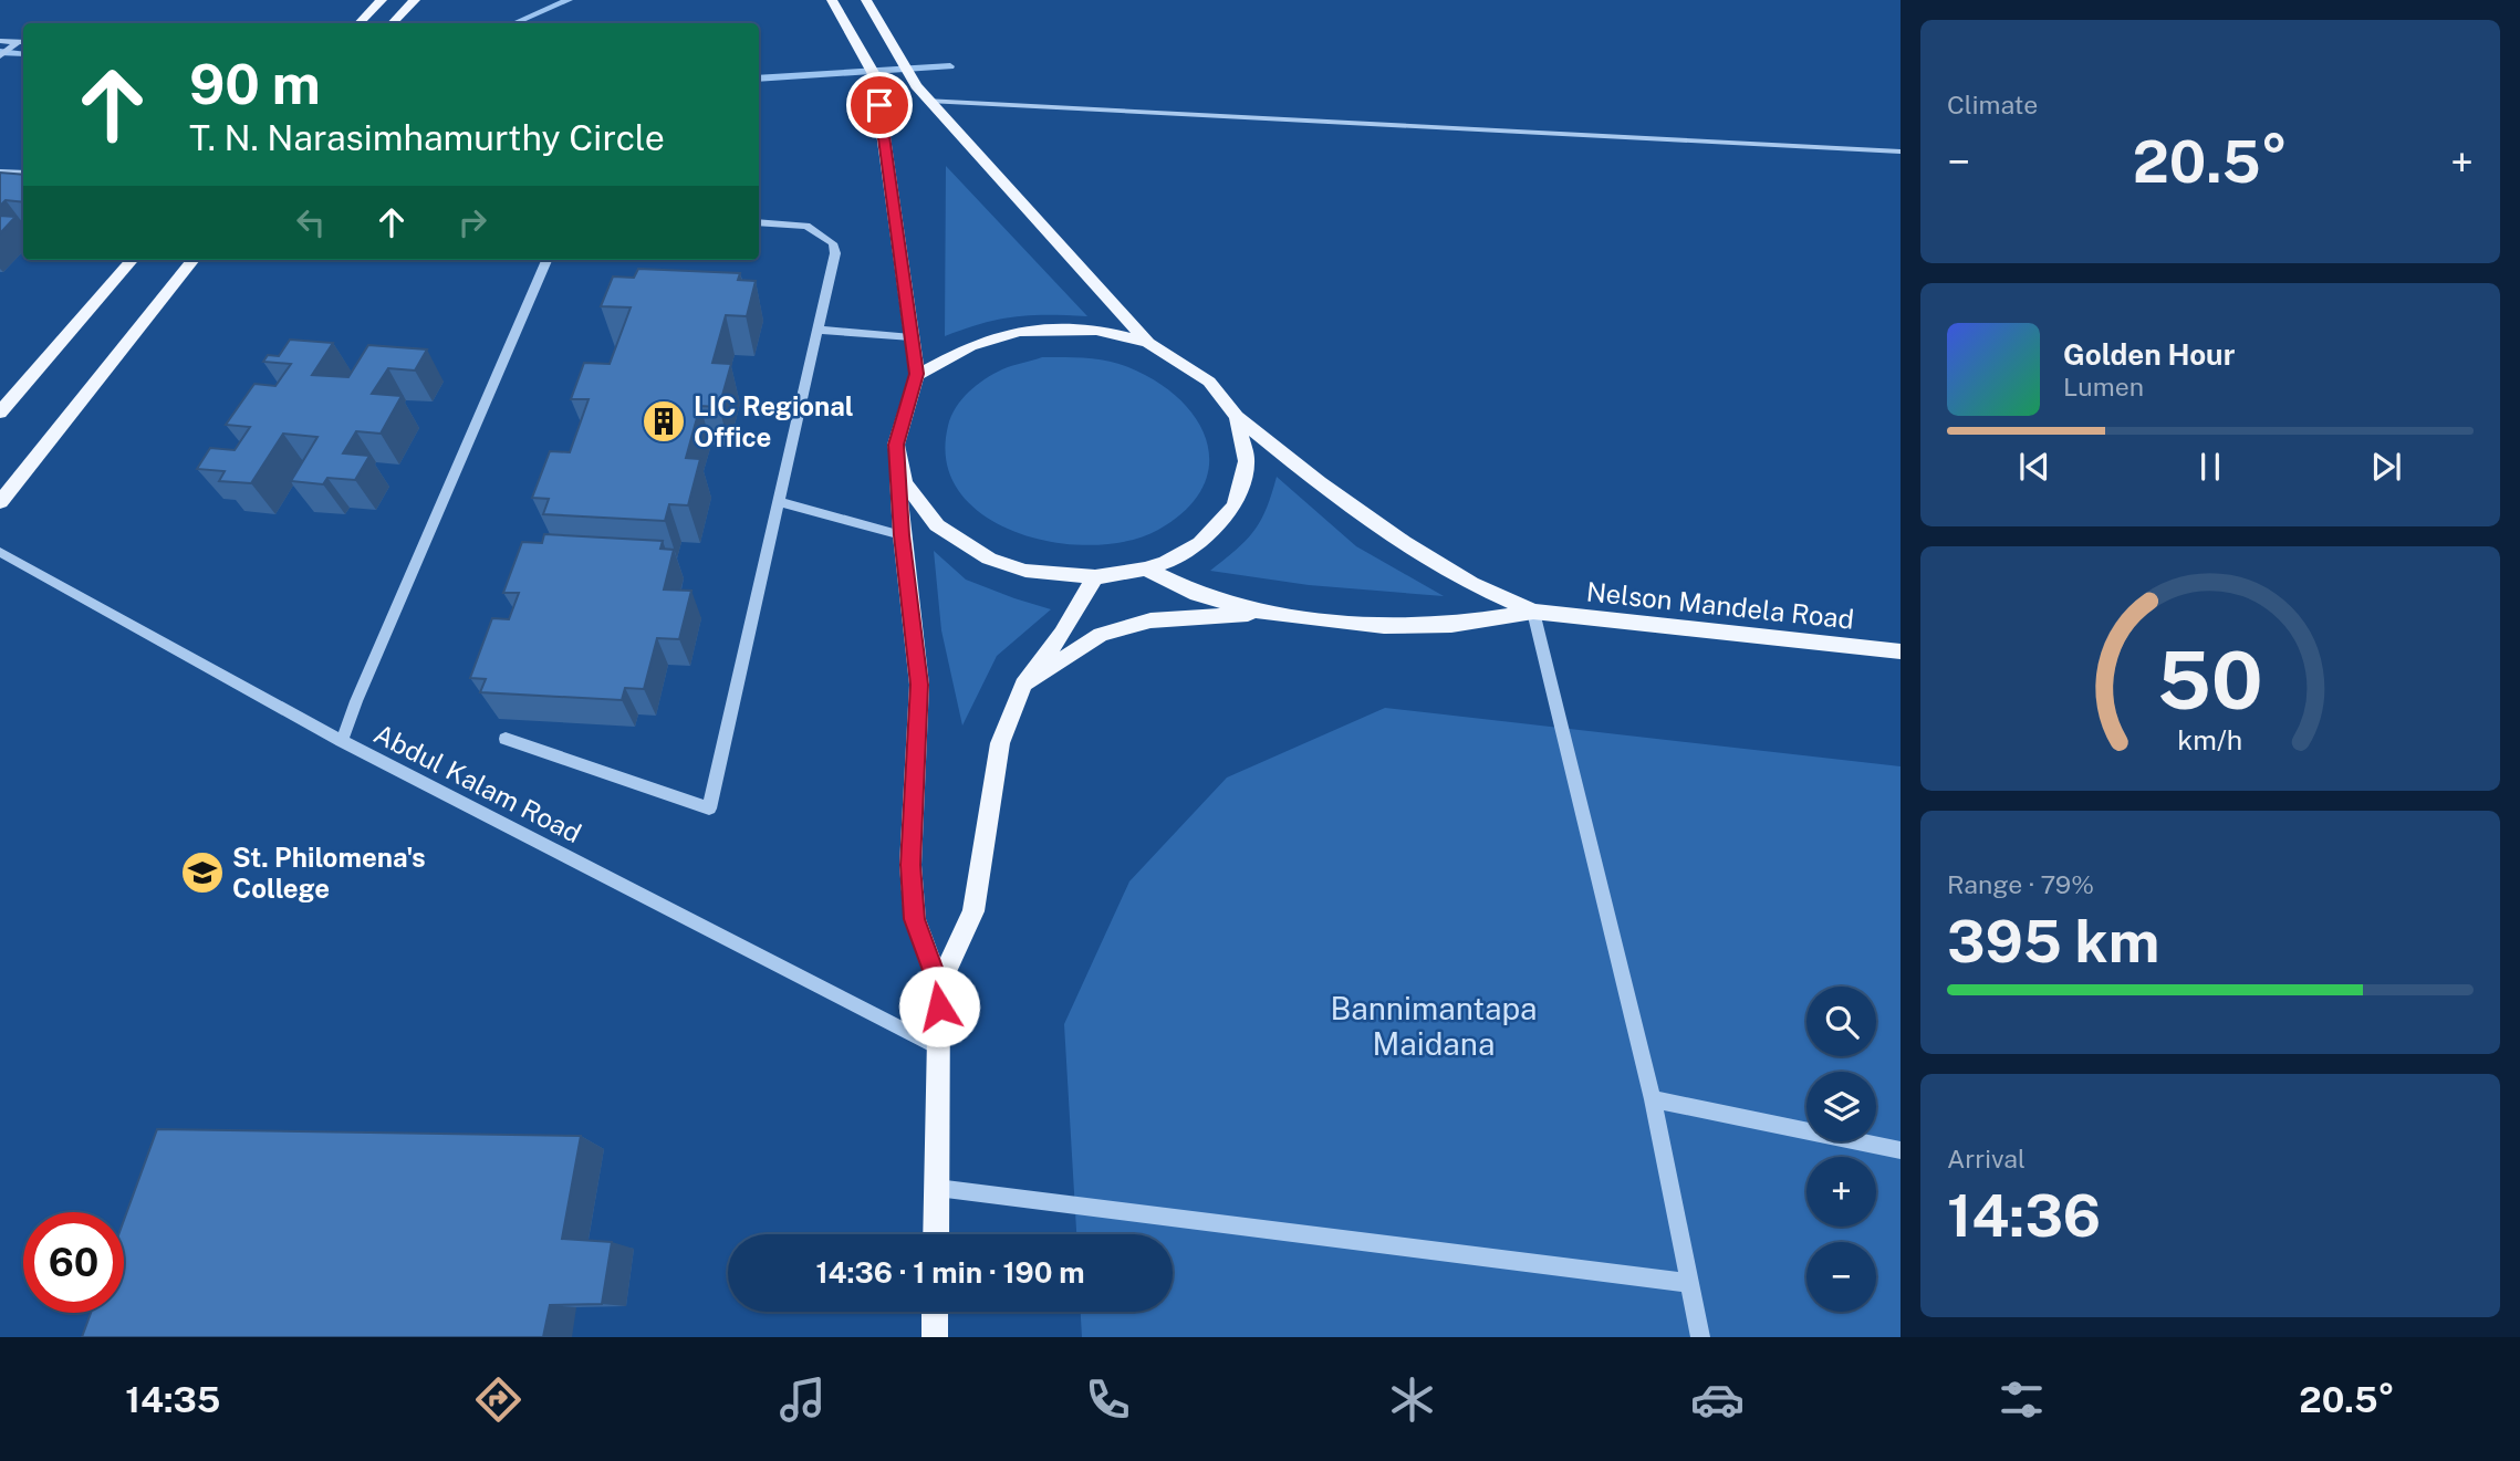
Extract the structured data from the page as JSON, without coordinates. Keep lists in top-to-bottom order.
{
  "streets": {
    "main road": ["Nelson Mandela Road"],
    "street": ["Abdul Kalam Road"]
  },
  "parks": ["Bannimantapa Maidana"],
  "places": {
    "building": ["LIC Regional Office"],
    "school or university": ["St. Philomena's College"]
  },
  "page": {
    "tile": [
      "Climate",
      ["Range · 79%", "395 km"],
      ["Arrival", "14:36"]
    ],
    "turn": ["90 m", "T. N. Narasimhamurthy Circle"],
    "heat": ["−", "20.5°", "+"],
    "song": ["Golden Hour", "Lumen"],
    "map_buttons": ["+", "−"],
    "limit": "60",
    "trip": "14:36 · 1 min · 190 m",
    "tabs": ["14:35", "20.5°"],
    "gauge": ["50", "km/h"]
  }
}
